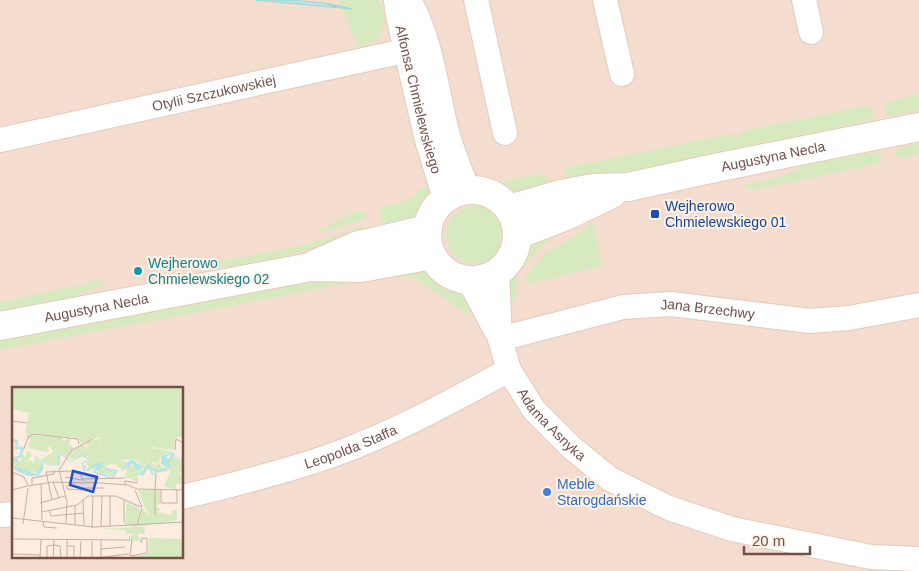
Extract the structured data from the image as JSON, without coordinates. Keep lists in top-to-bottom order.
{
  "streets": {
    "main road": ["Augustyna Necla"],
    "street": [
      "Otylii Szczukowskiej",
      "Alfonsa Chmielewskiego",
      "Jana Brzechwy",
      "Adama Asnyka",
      "Leopolda Staffa"
    ]
  },
  "crossings": [
    ["Otylii Szczukowskiej", "Alfonsa Chmielewskiego"],
    ["Alfonsa Chmielewskiego", "Augustyna Necla"],
    ["Alfonsa Chmielewskiego", "Adama Asnyka"],
    ["Augustyna Necla", "Adama Asnyka"],
    ["Jana Brzechwy", "Adama Asnyka"],
    ["Adama Asnyka", "Leopolda Staffa"]
  ],
  "places": {
    "transit": ["Wejherowo Chmielewskiego 01"],
    "other": ["Wejherowo Chmielewskiego 02", "Meble Starogdańskie"]
  },
  "scale_bar": "20 m"
}
